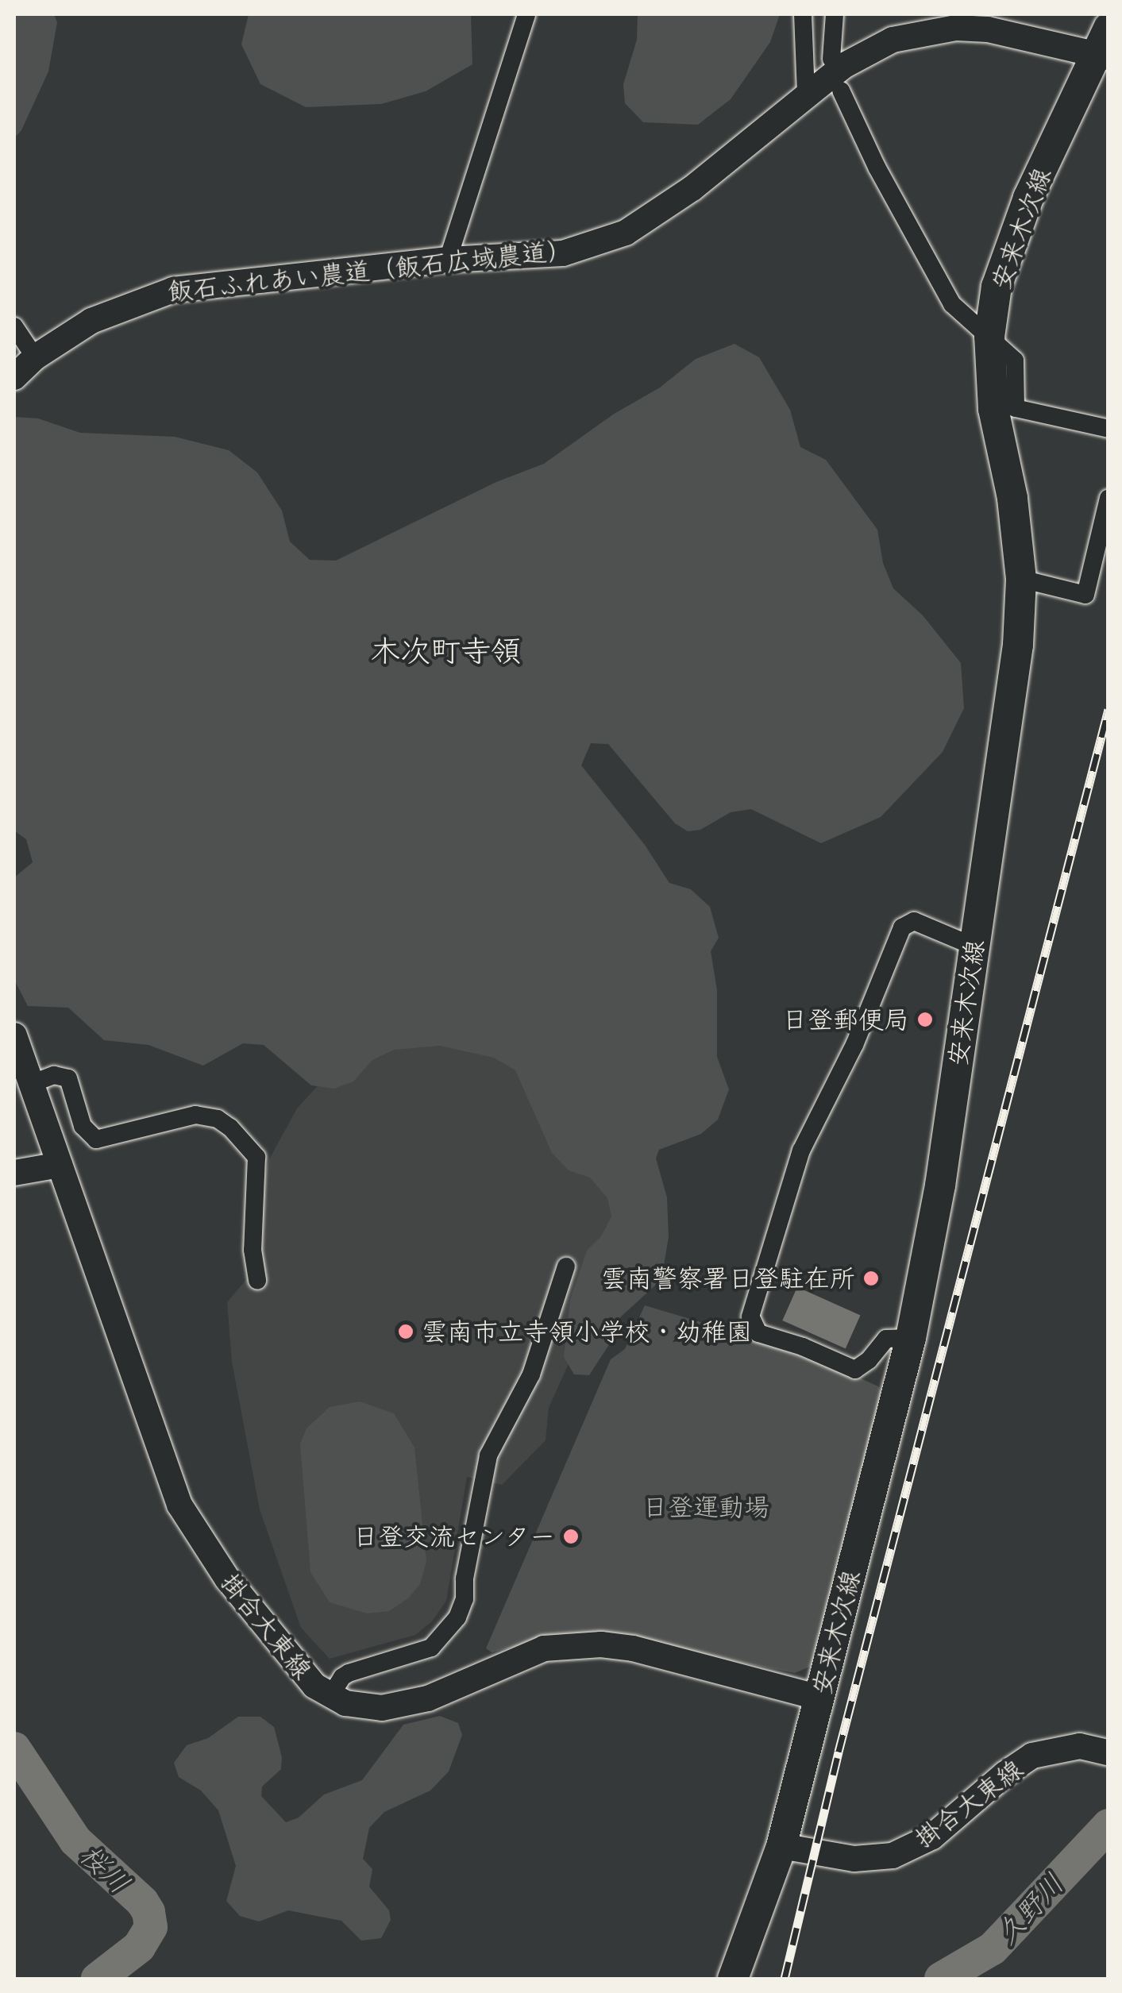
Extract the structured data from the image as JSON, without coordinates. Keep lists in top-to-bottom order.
{
  "streets": {
    "main road": ["安来木次線", "飯石ふれあい農道（飯石広域農道）", "掛合大東線"]
  },
  "crossings": [
    ["安来木次線", "飯石ふれあい農道（飯石広域農道）"],
    ["安来木次線", "掛合大東線"]
  ],
  "districts": ["木次町寺領"],
  "water": ["桜川", "久野川"],
  "parks": ["日登運動場"],
  "places": [
    "日登郵便局",
    "雲南警察署日登駐在所",
    "雲南市立寺領小学校・幼稚園",
    "日登交流センター"
  ]
}
